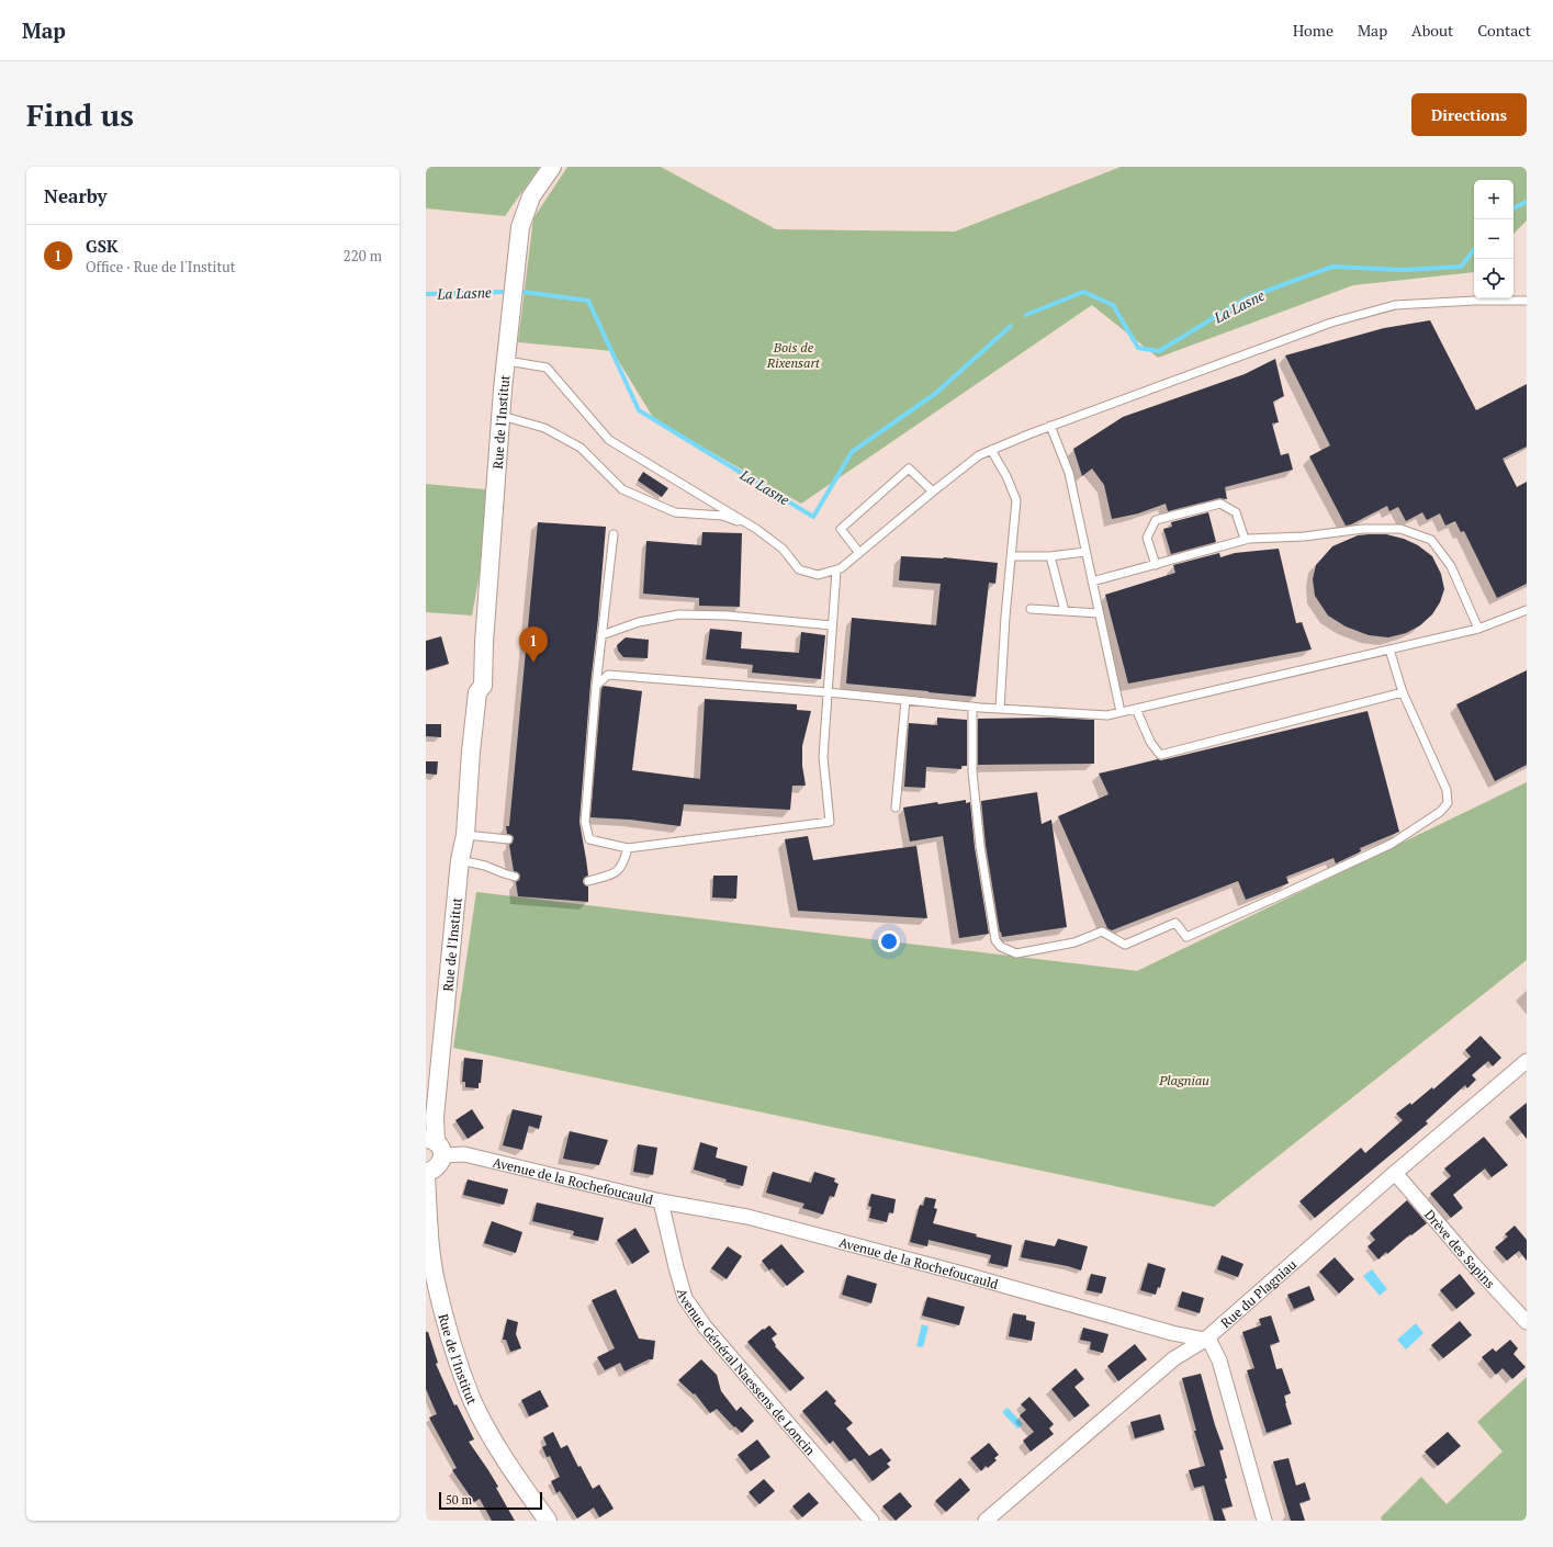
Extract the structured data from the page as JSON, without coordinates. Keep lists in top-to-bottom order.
{
  "streets": {
    "street": [
      "Rue de l'Institut",
      "Avenue de la Rochefoucauld",
      "Drève des Sapins",
      "Rue du Plagniau",
      "Avenue Général Naessens de Loncin"
    ]
  },
  "crossings": [
    ["Rue de l'Institut", "Avenue de la Rochefoucauld"],
    ["Avenue de la Rochefoucauld", "Rue du Plagniau"],
    ["Avenue de la Rochefoucauld", "Avenue Général Naessens de Loncin"],
    ["Drève des Sapins", "Rue du Plagniau"]
  ],
  "water": ["La Lasne"],
  "parks": ["Bois de Rixensart", "Plagniau"],
  "scale_bar": "50 m",
  "page": {
    "header": "Map",
    "nav": [
      "Home",
      "Map",
      "About",
      "Contact"
    ],
    "buttons": "Directions",
    "title": "Find us",
    "heading": "Nearby",
    "map_buttons": ["+", "−"],
    "list": [
      {
        "mark": "1",
        "name": "GSK",
        "note": "Office · Rue de l'Institut",
        "value": "220 m"
      }
    ],
    "pins": "1",
    "scale": "50 m"
  }
}
